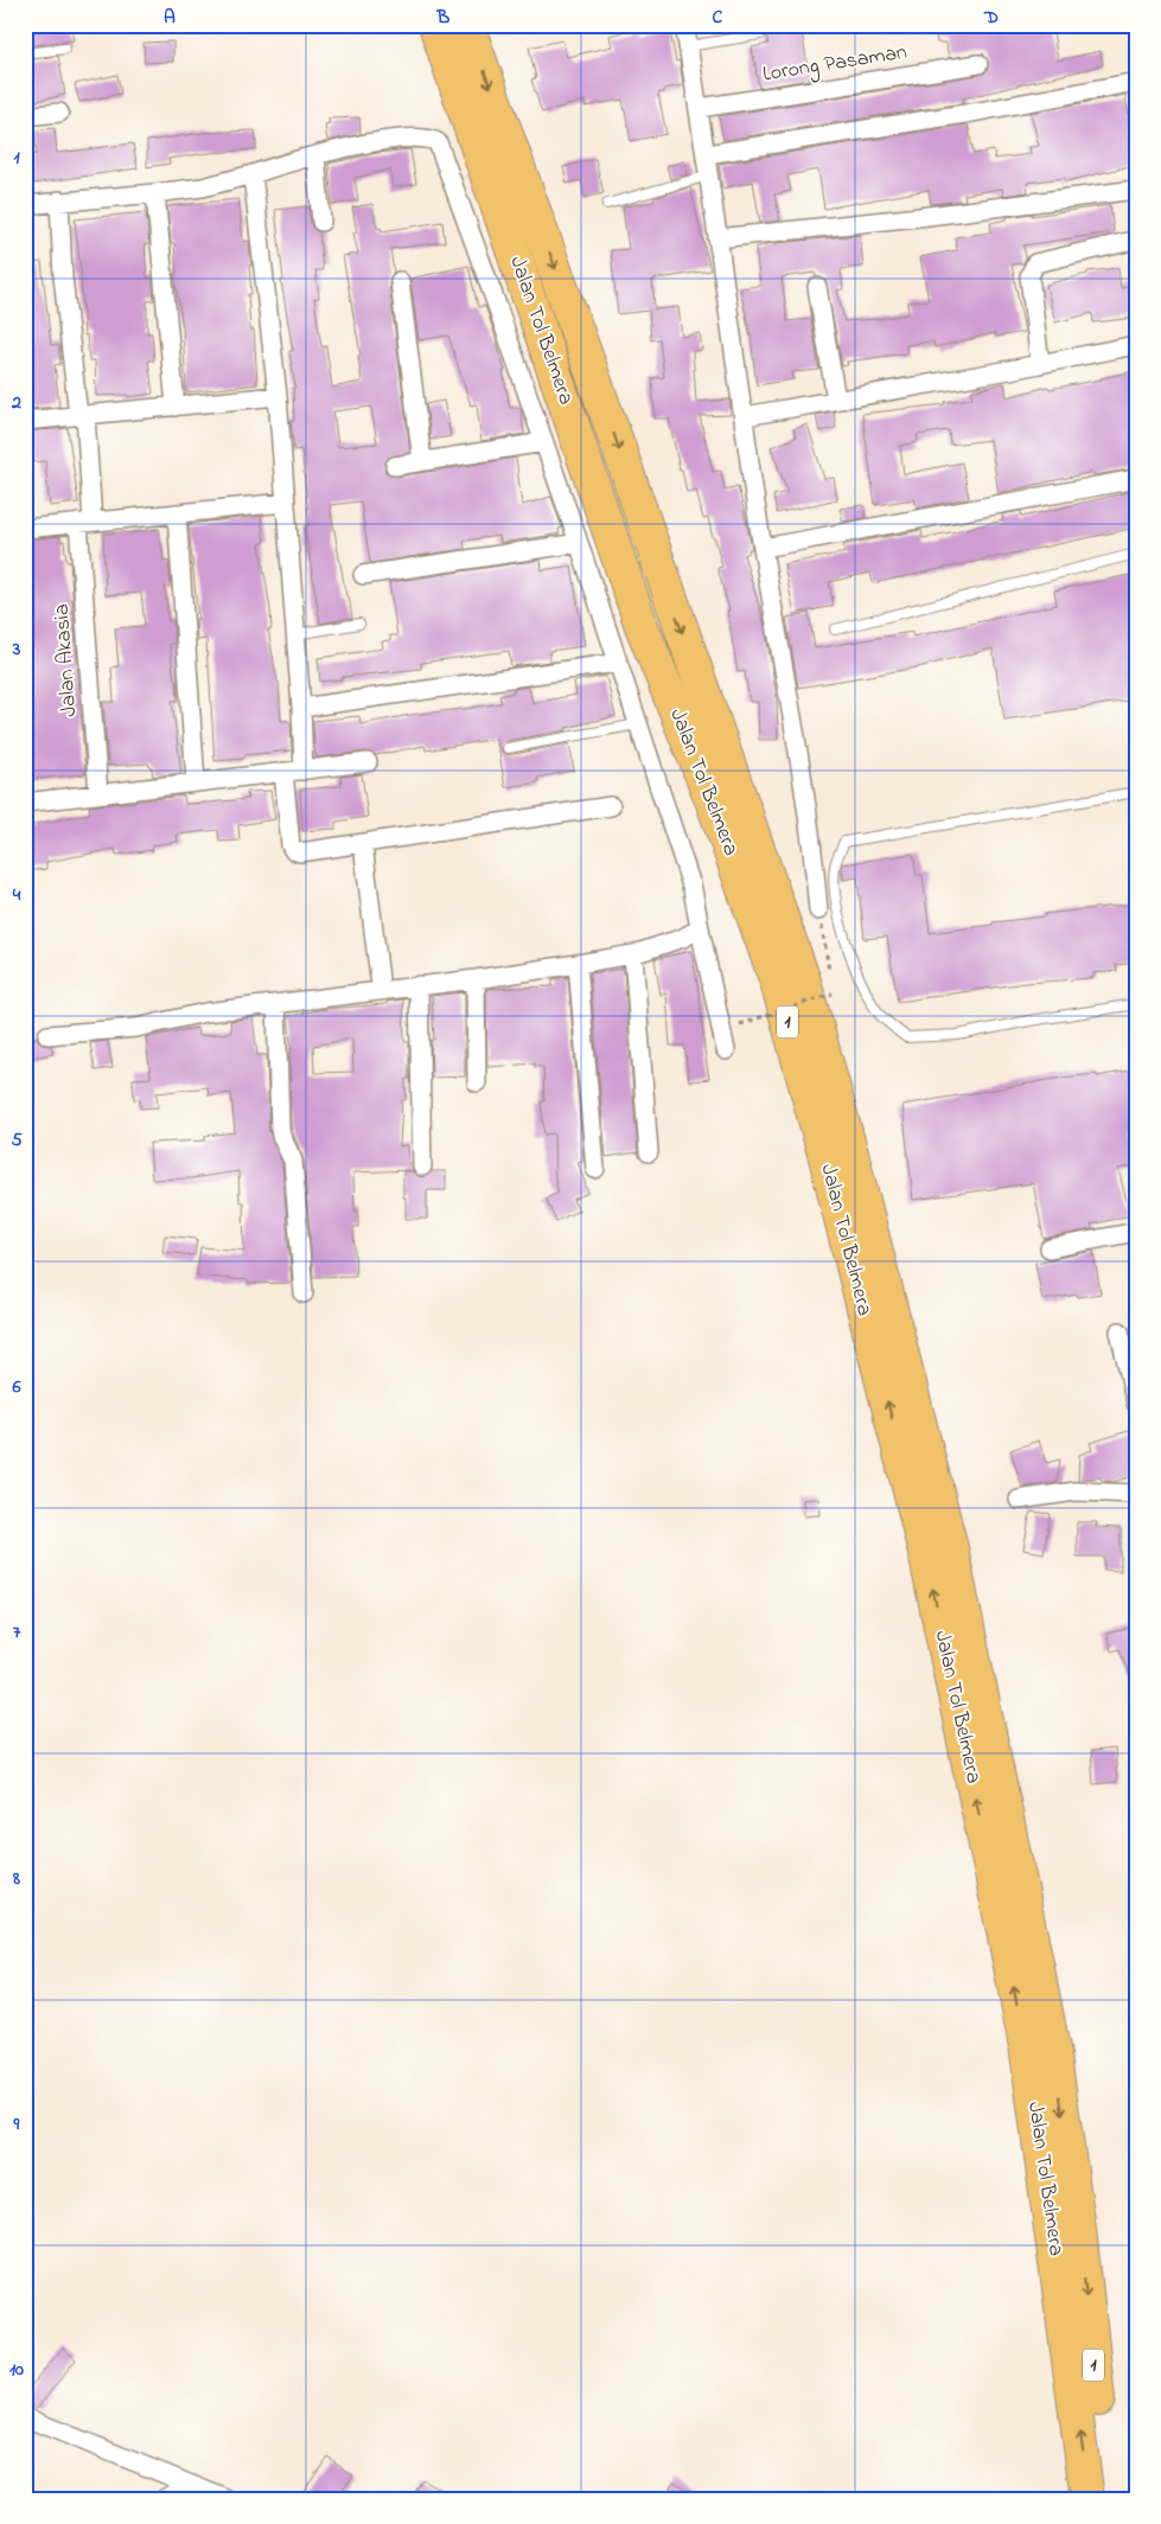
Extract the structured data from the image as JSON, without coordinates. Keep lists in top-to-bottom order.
{
  "streets": {
    "highway": ["Jalan Tol Belmera", "1"],
    "street": ["Lorong Pasaman", "Jalan Akasia"]
  },
  "grid": {
    "columns": [
      "A",
      "B",
      "C",
      "D"
    ],
    "rows": [
      "1",
      "2",
      "3",
      "4",
      "5",
      "6",
      "7",
      "8",
      "9",
      "10"
    ]
  }
}
